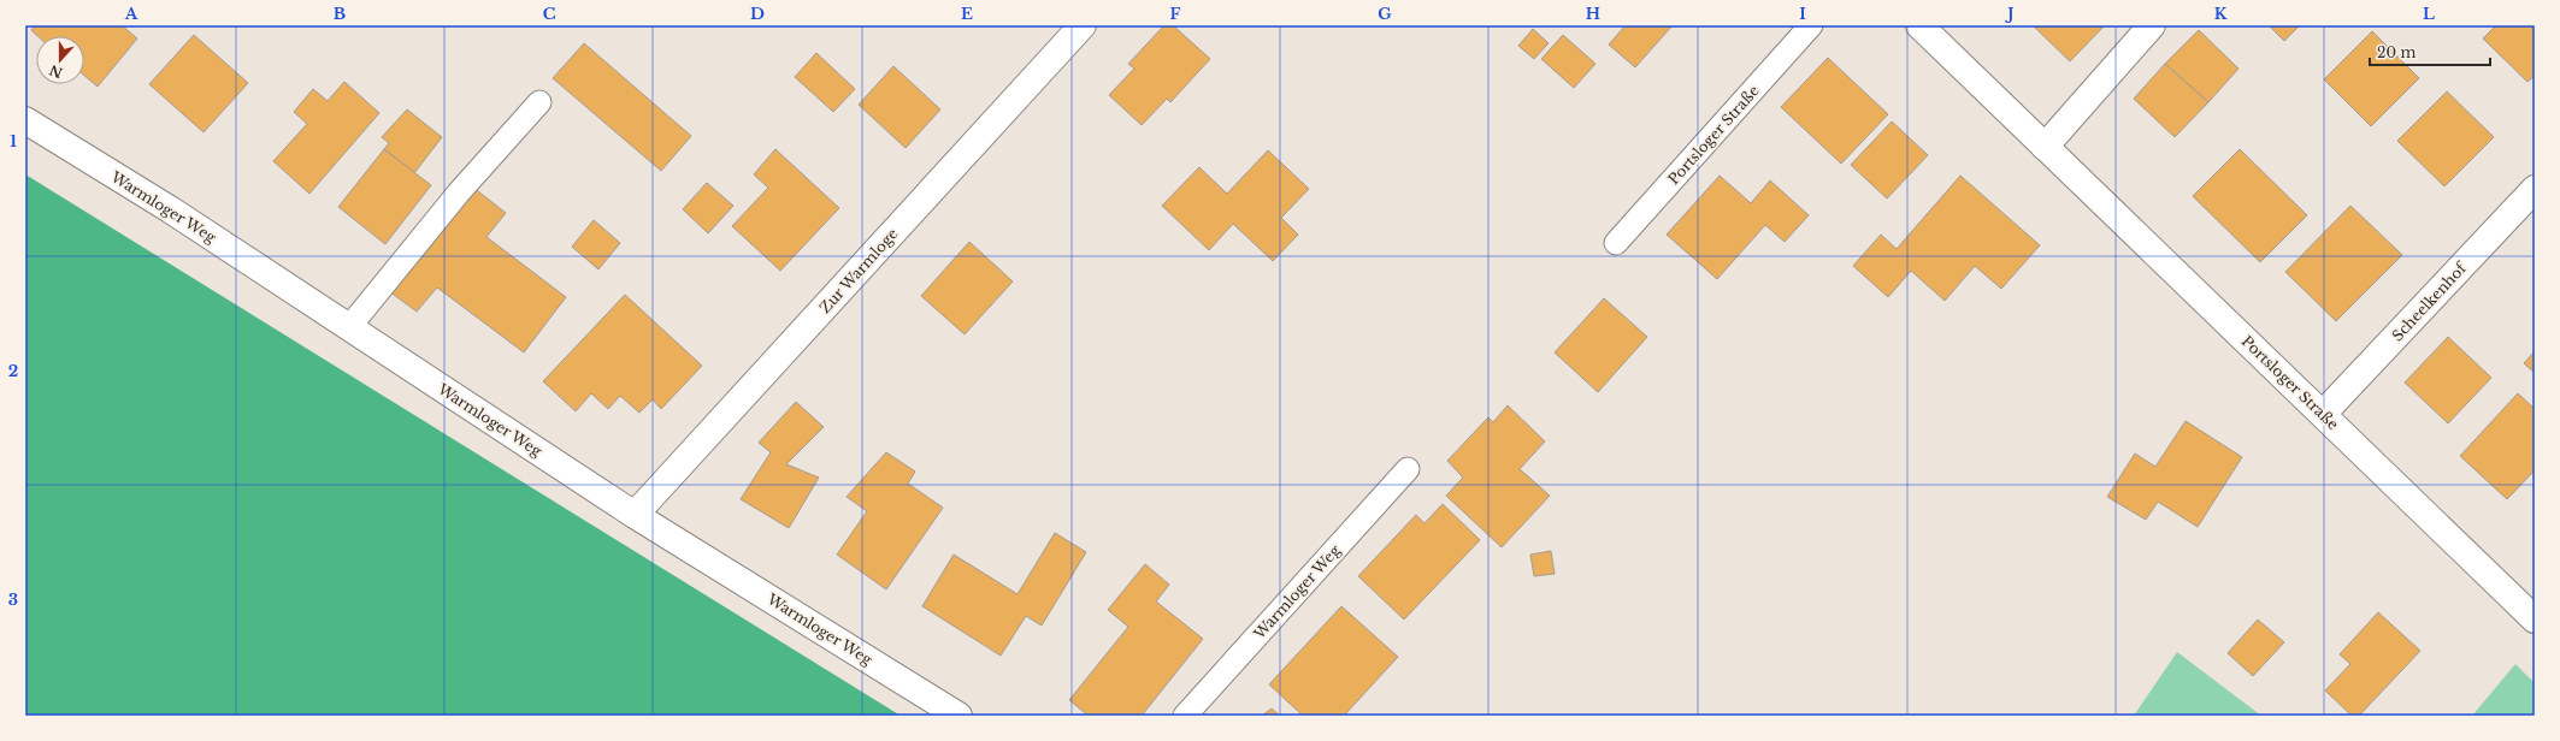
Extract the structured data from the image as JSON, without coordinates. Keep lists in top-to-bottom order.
{
  "streets": {
    "street": [
      "Portsloger Straße",
      "Warmloger Weg",
      "Zur Warmloge",
      "Scheelkenhof"
    ]
  },
  "crossings": [
    ["Portsloger Straße", "Scheelkenhof"],
    ["Warmloger Weg", "Zur Warmloge"]
  ],
  "scale_bar": "20 m",
  "north": "bottom",
  "grid": {
    "columns": [
      "A",
      "B",
      "C",
      "D",
      "E",
      "F",
      "G",
      "H",
      "I",
      "J",
      "K",
      "L"
    ],
    "rows": ["1", "2", "3"]
  }
}
